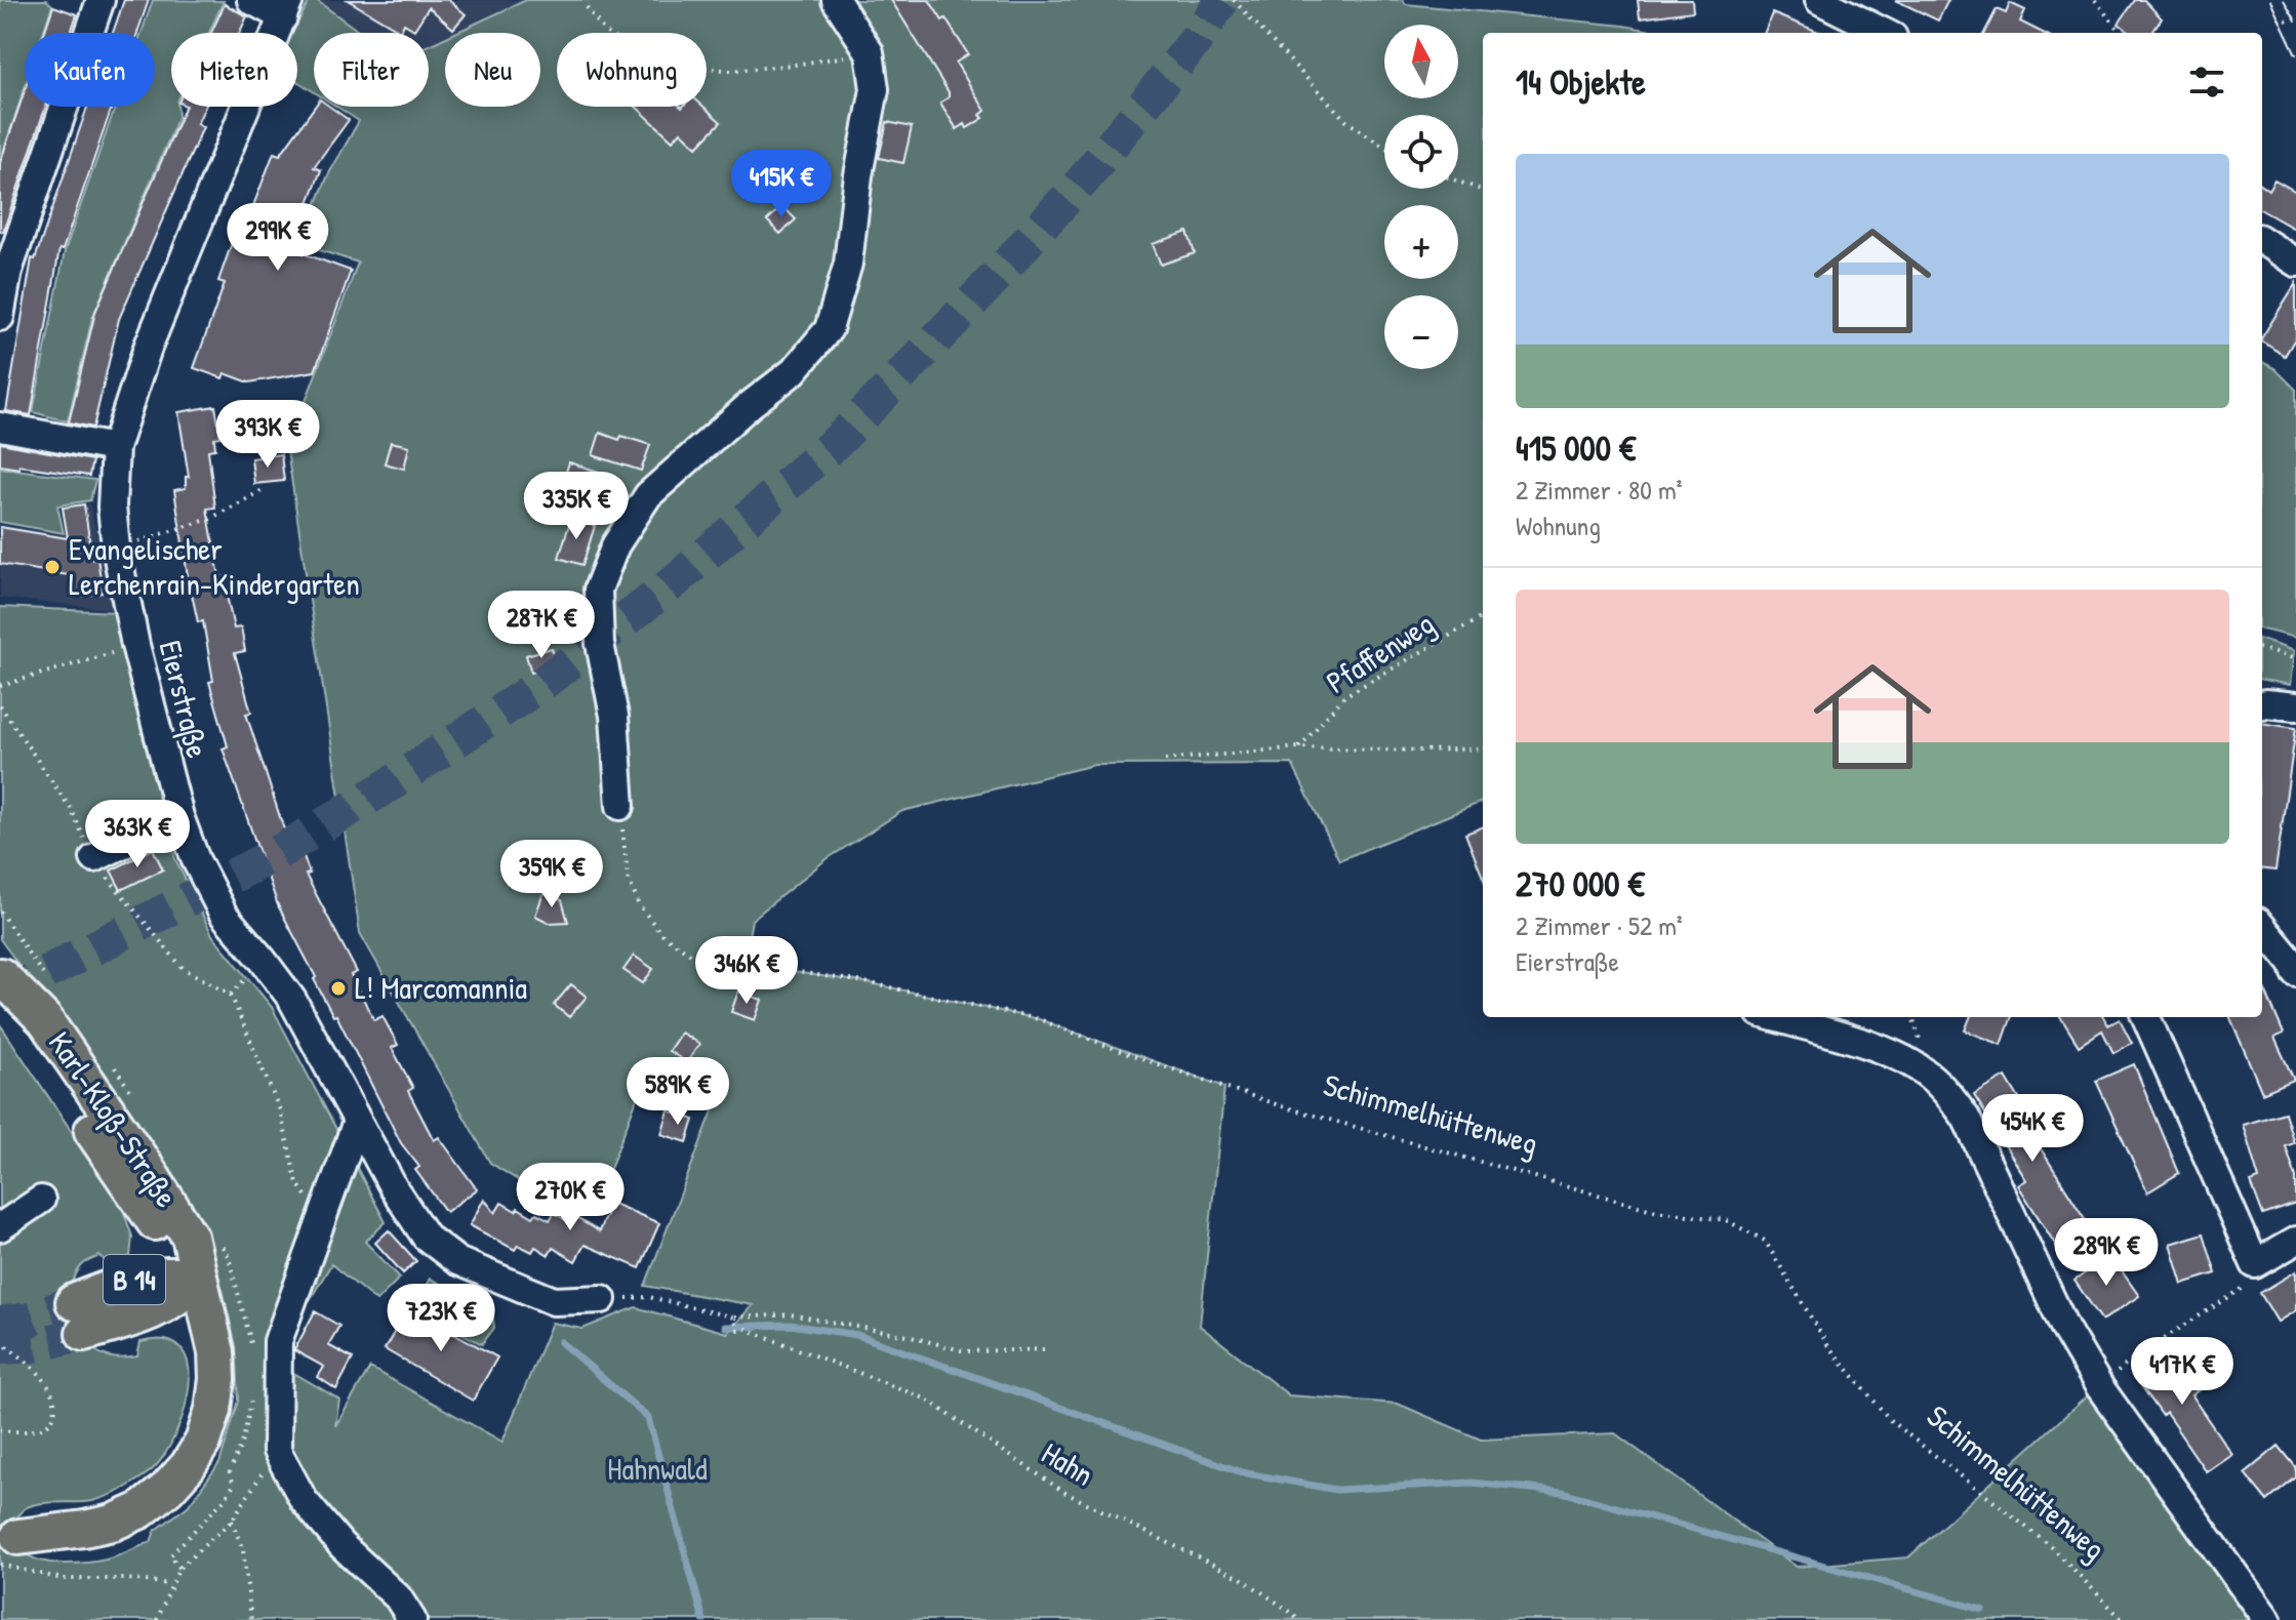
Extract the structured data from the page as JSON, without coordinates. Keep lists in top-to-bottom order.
{
  "streets": {
    "main road": ["Karl-Kloß-Straße", "B 14"],
    "street": ["Eierstraße"],
    "path": ["Pfaffenweg", "Schimmelhüttenweg", "Hahn"]
  },
  "crossings": [
    ["Karl-Kloß-Straße", "B 14"]
  ],
  "parks": ["Hahnwald"],
  "places": ["Evangelischer Lerchenrain-Kindergarten", "L! Marcomannia"],
  "north": "top",
  "page": {
    "map_buttons": ["+", "−"],
    "chip": [
      "Kaufen",
      "Mieten",
      "Filter",
      "Neu",
      "Wohnung"
    ],
    "heading": "14 Objekte",
    "list": [
      {
        "name": "415 000 €",
        "note": "2 Zimmer · 80 m² · Wohnung"
      },
      {
        "name": "270 000 €",
        "note": "2 Zimmer · 52 m² · Eierstraße"
      }
    ],
    "price": [
      "415K €",
      "299K €",
      "393K €",
      "335K €",
      "287K €",
      "363K €",
      "359K €",
      "346K €",
      "589K €",
      "454K €",
      "270K €",
      "289K €",
      "723K €",
      "417K €"
    ]
  }
}
